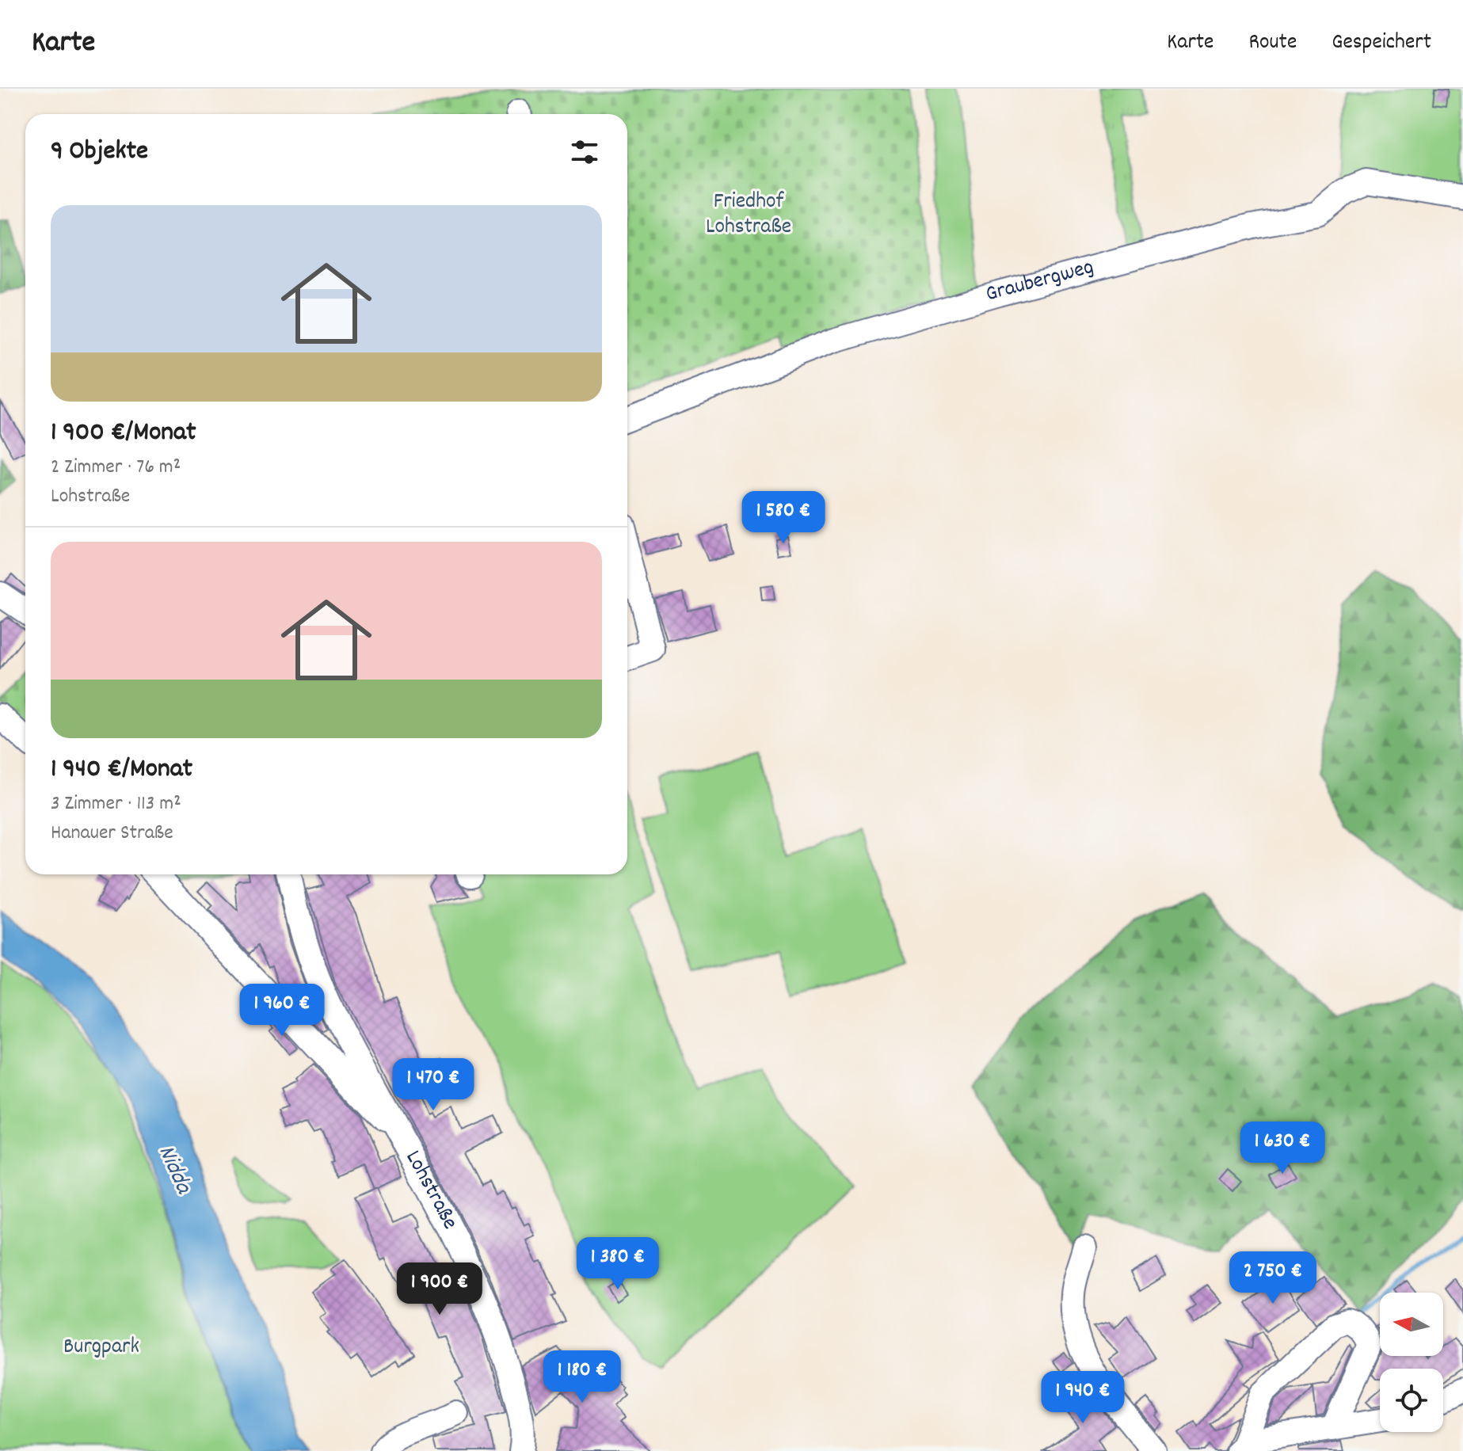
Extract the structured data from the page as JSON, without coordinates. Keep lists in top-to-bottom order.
{
  "streets": {
    "street": ["Graubergweg", "Lohstraße"]
  },
  "water": ["Nidda"],
  "parks": ["Friedhof Lohstraße", "Burgpark"],
  "north": "left",
  "page": {
    "header": "Karte",
    "nav": ["Karte", "Route", "Gespeichert"],
    "heading": "9 Objekte",
    "list": [
      {
        "name": "1 900 €/Monat",
        "note": "2 Zimmer · 76 m² · Lohstraße"
      },
      {
        "name": "1 940 €/Monat",
        "note": "3 Zimmer · 113 m² · Hanauer Straße"
      }
    ],
    "price": [
      "1 580 €",
      "1 960 €",
      "1 470 €",
      "1 630 €",
      "1 380 €",
      "2 750 €",
      "1 900 €",
      "1 180 €",
      "1 940 €"
    ]
  }
}
